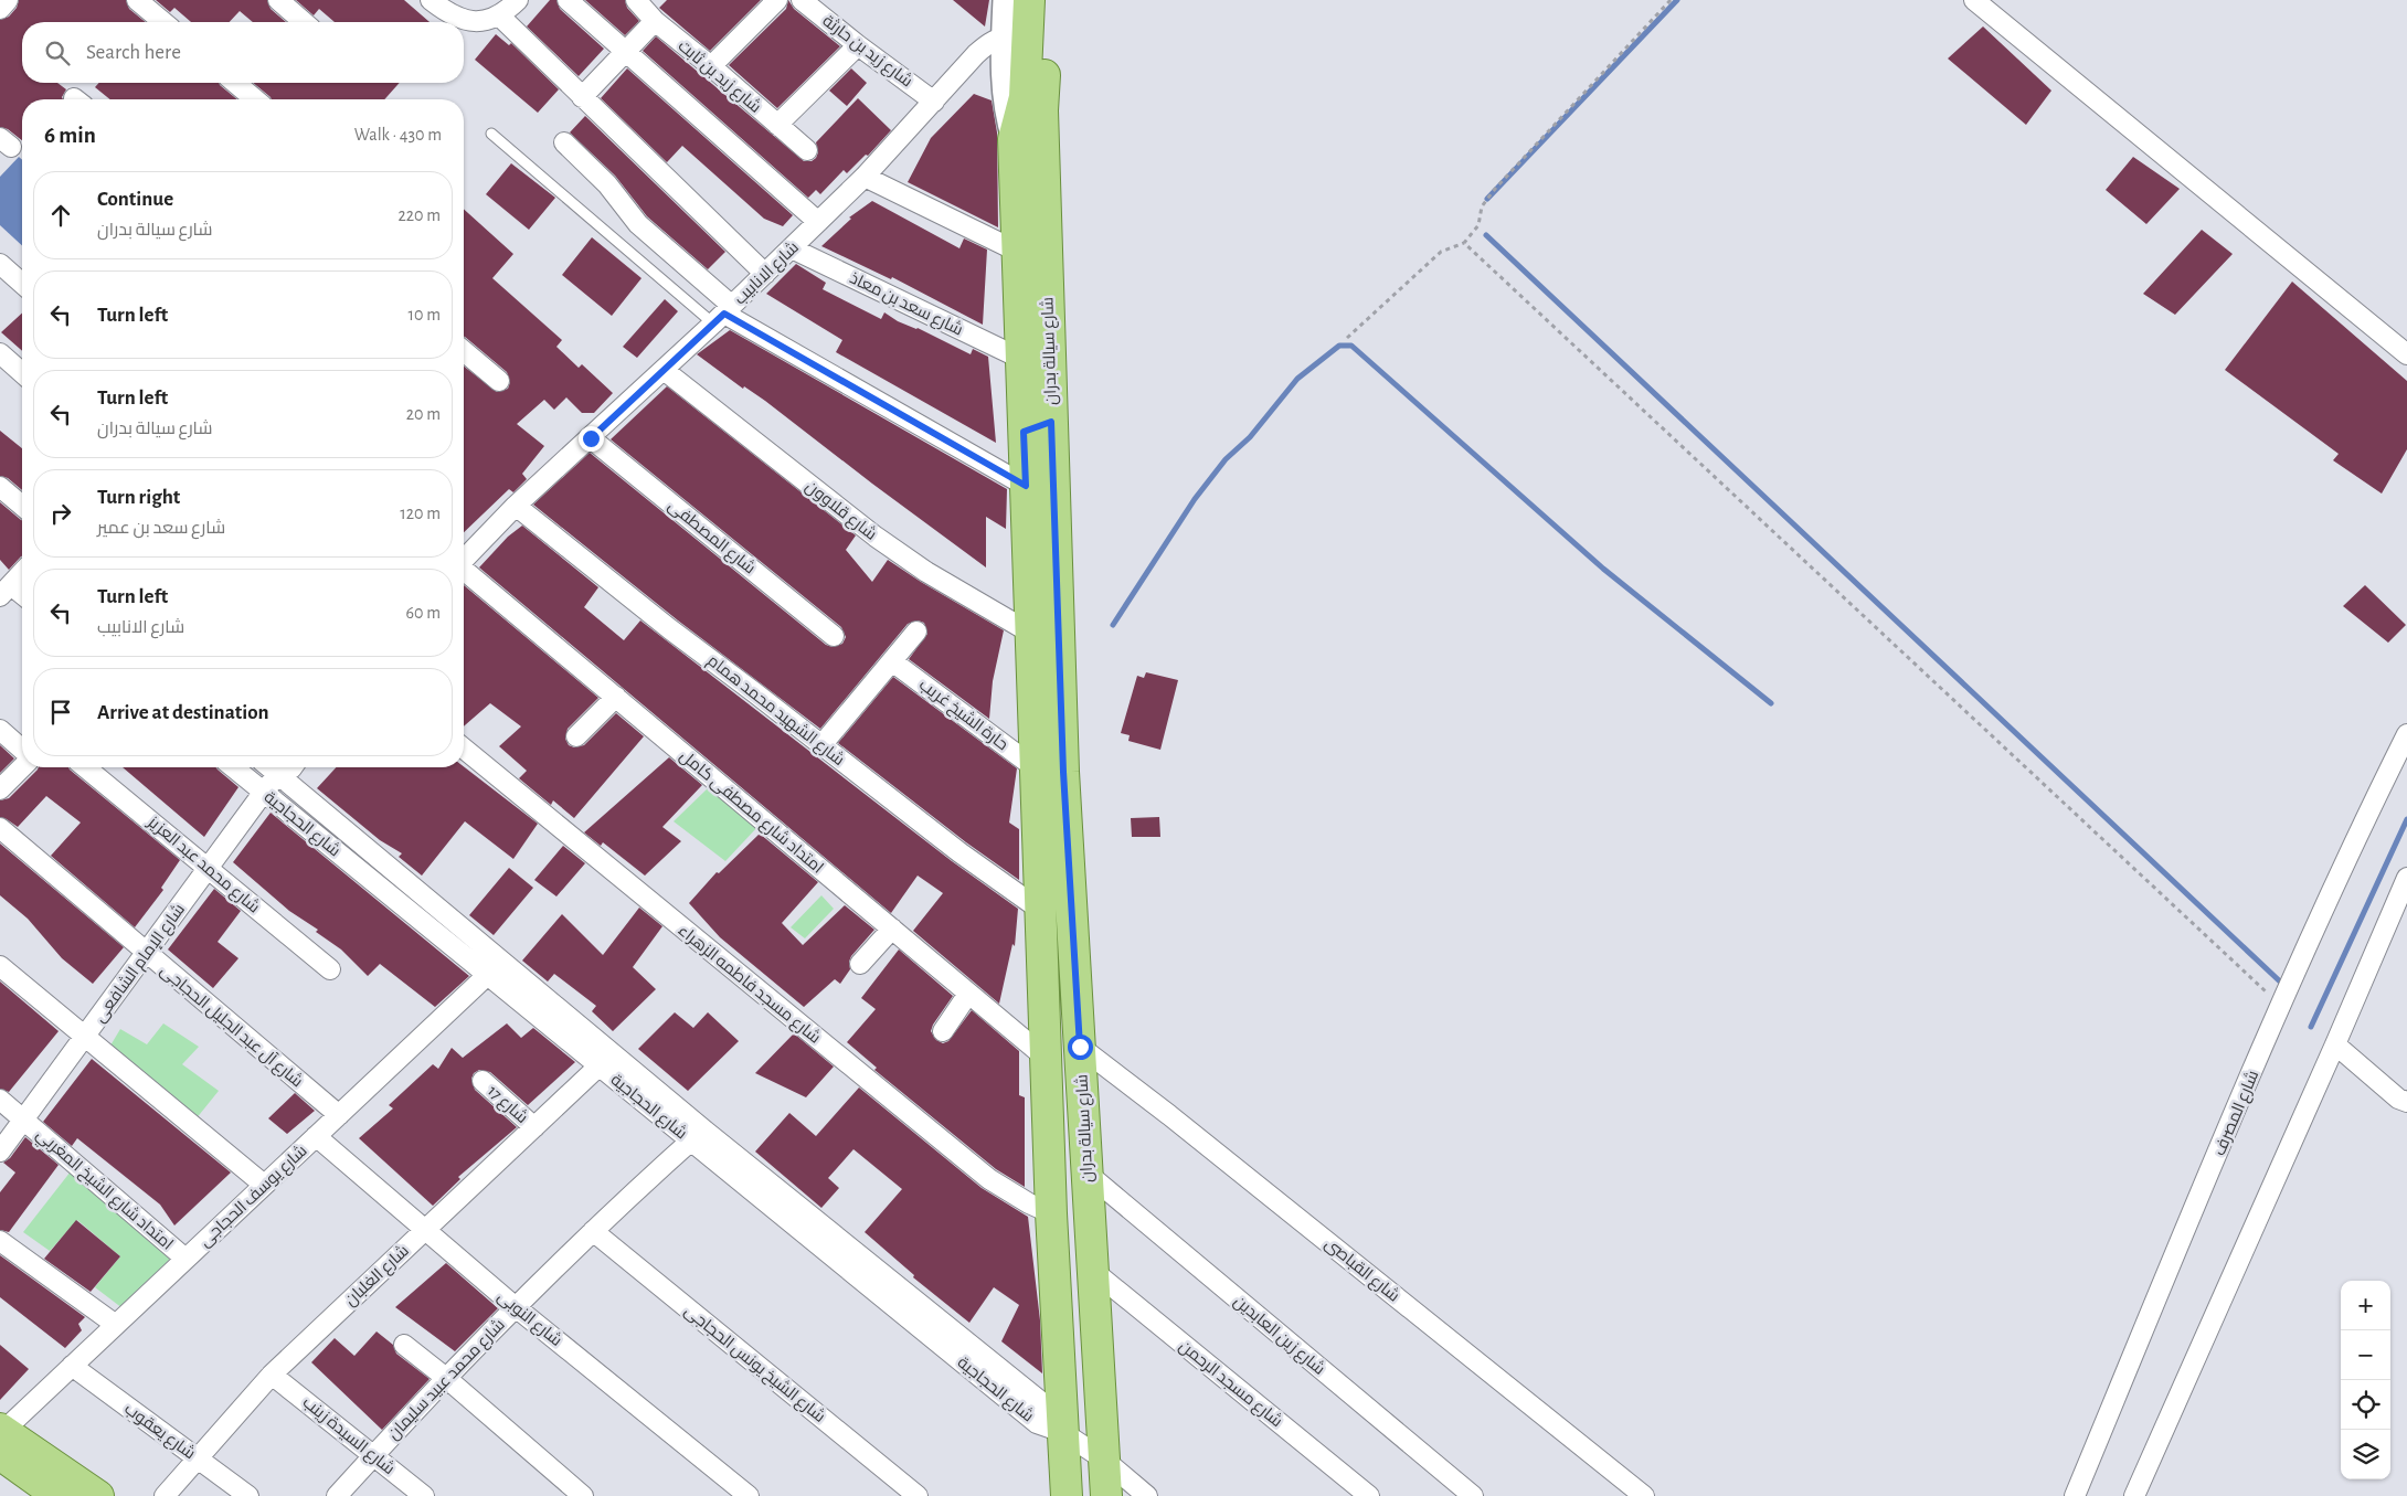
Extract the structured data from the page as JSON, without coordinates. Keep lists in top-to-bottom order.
{
  "streets": {
    "main road": ["شارع سيالة بدران"],
    "street": [
      "شارع زيد بن حارثة",
      "شارع زيد بن ثابت",
      "شارع الانابيب",
      "شارع سعد بن معاذ",
      "شارع قلاوون",
      "شارع المصطفى",
      "شارع الشهيد محمد همام",
      "حارة الشيخ غريب",
      "امتداد شارع مصطفى كامل",
      "شارع الحجاجية",
      "شارع محمد عبد العزيز",
      "شارع الإمام الشافعى",
      "شارع مسجد فاطمه الزهراء",
      "شارع آل عبد الجليل الحجاجى",
      "شارع 17",
      "شارع المصرف",
      "امتداد شارع الشيخ المغربي",
      "شارع يوسف الحجاجى",
      "شارع القباصى",
      "شارع الغلبان",
      "شارع النوبى",
      "شارع زين العابدين",
      "شارع الشيخ يونس الحجاجى",
      "شارع محمد عبيد سليمان",
      "شارع مسجد الرحمن",
      "شارع يعقوب",
      "شارع السيدة زينب"
    ]
  },
  "crossings": [
    ["شارع زيد بن حارثة", "شارع الانابيب"],
    ["شارع الانابيب", "شارع سعد بن معاذ"],
    ["شارع الانابيب", "شارع سيالة بدران"],
    ["شارع الانابيب", "شارع قلاوون"],
    ["شارع الانابيب", "شارع المصطفى"],
    ["شارع الانابيب", "شارع الشهيد محمد همام"],
    ["شارع سعد بن معاذ", "شارع سيالة بدران"],
    ["شارع سيالة بدران", "شارع قلاوون"],
    ["شارع سيالة بدران", "شارع الشهيد محمد همام"],
    ["شارع سيالة بدران", "حارة الشيخ غريب"],
    ["شارع سيالة بدران", "امتداد شارع مصطفى كامل"],
    ["شارع سيالة بدران", "شارع الحجاجية"],
    ["شارع سيالة بدران", "شارع مسجد فاطمه الزهراء"],
    ["شارع سيالة بدران", "شارع القباصى"],
    ["شارع سيالة بدران", "شارع زين العابدين"],
    ["شارع سيالة بدران", "شارع مسجد الرحمن"],
    ["شارع الحجاجية", "شارع الإمام الشافعى"],
    ["شارع الحجاجية", "شارع يوسف الحجاجى"],
    ["شارع الحجاجية", "شارع الغلبان"],
    ["شارع الحجاجية", "شارع محمد عبيد سليمان"],
    ["شارع محمد عبد العزيز", "شارع الإمام الشافعى"],
    ["شارع الإمام الشافعى", "شارع آل عبد الجليل الحجاجى"],
    ["شارع الإمام الشافعى", "امتداد شارع الشيخ المغربي"],
    ["شارع آل عبد الجليل الحجاجى", "شارع يوسف الحجاجى"],
    ["شارع 17", "شارع الغلبان"],
    ["امتداد شارع الشيخ المغربي", "شارع يوسف الحجاجى"],
    ["شارع يوسف الحجاجى", "شارع النوبى"],
    ["شارع يوسف الحجاجى", "شارع يعقوب"],
    ["شارع الغلبان", "شارع النوبى"],
    ["شارع الغلبان", "شارع يعقوب"],
    ["شارع الغلبان", "شارع السيدة زينب"],
    ["شارع النوبى", "شارع محمد عبيد سليمان"],
    ["شارع الشيخ يونس الحجاجى", "شارع محمد عبيد سليمان"],
    ["شارع محمد عبيد سليمان", "شارع السيدة زينب"]
  ],
  "page": {
    "search": "Search here",
    "heading": ["6 min", "Walk · 430 m"],
    "list": [
      ["Continue", "شارع سيالة بدران", "220 m"],
      ["Turn left", "10 m"],
      ["Turn left", "شارع سيالة بدران", "20 m"],
      ["Turn right", "شارع سعد بن عمير", "120 m"],
      ["Turn left", "شارع الانابيب", "60 m"],
      "Arrive at destination"
    ],
    "map_buttons": ["+", "−"]
  }
}
